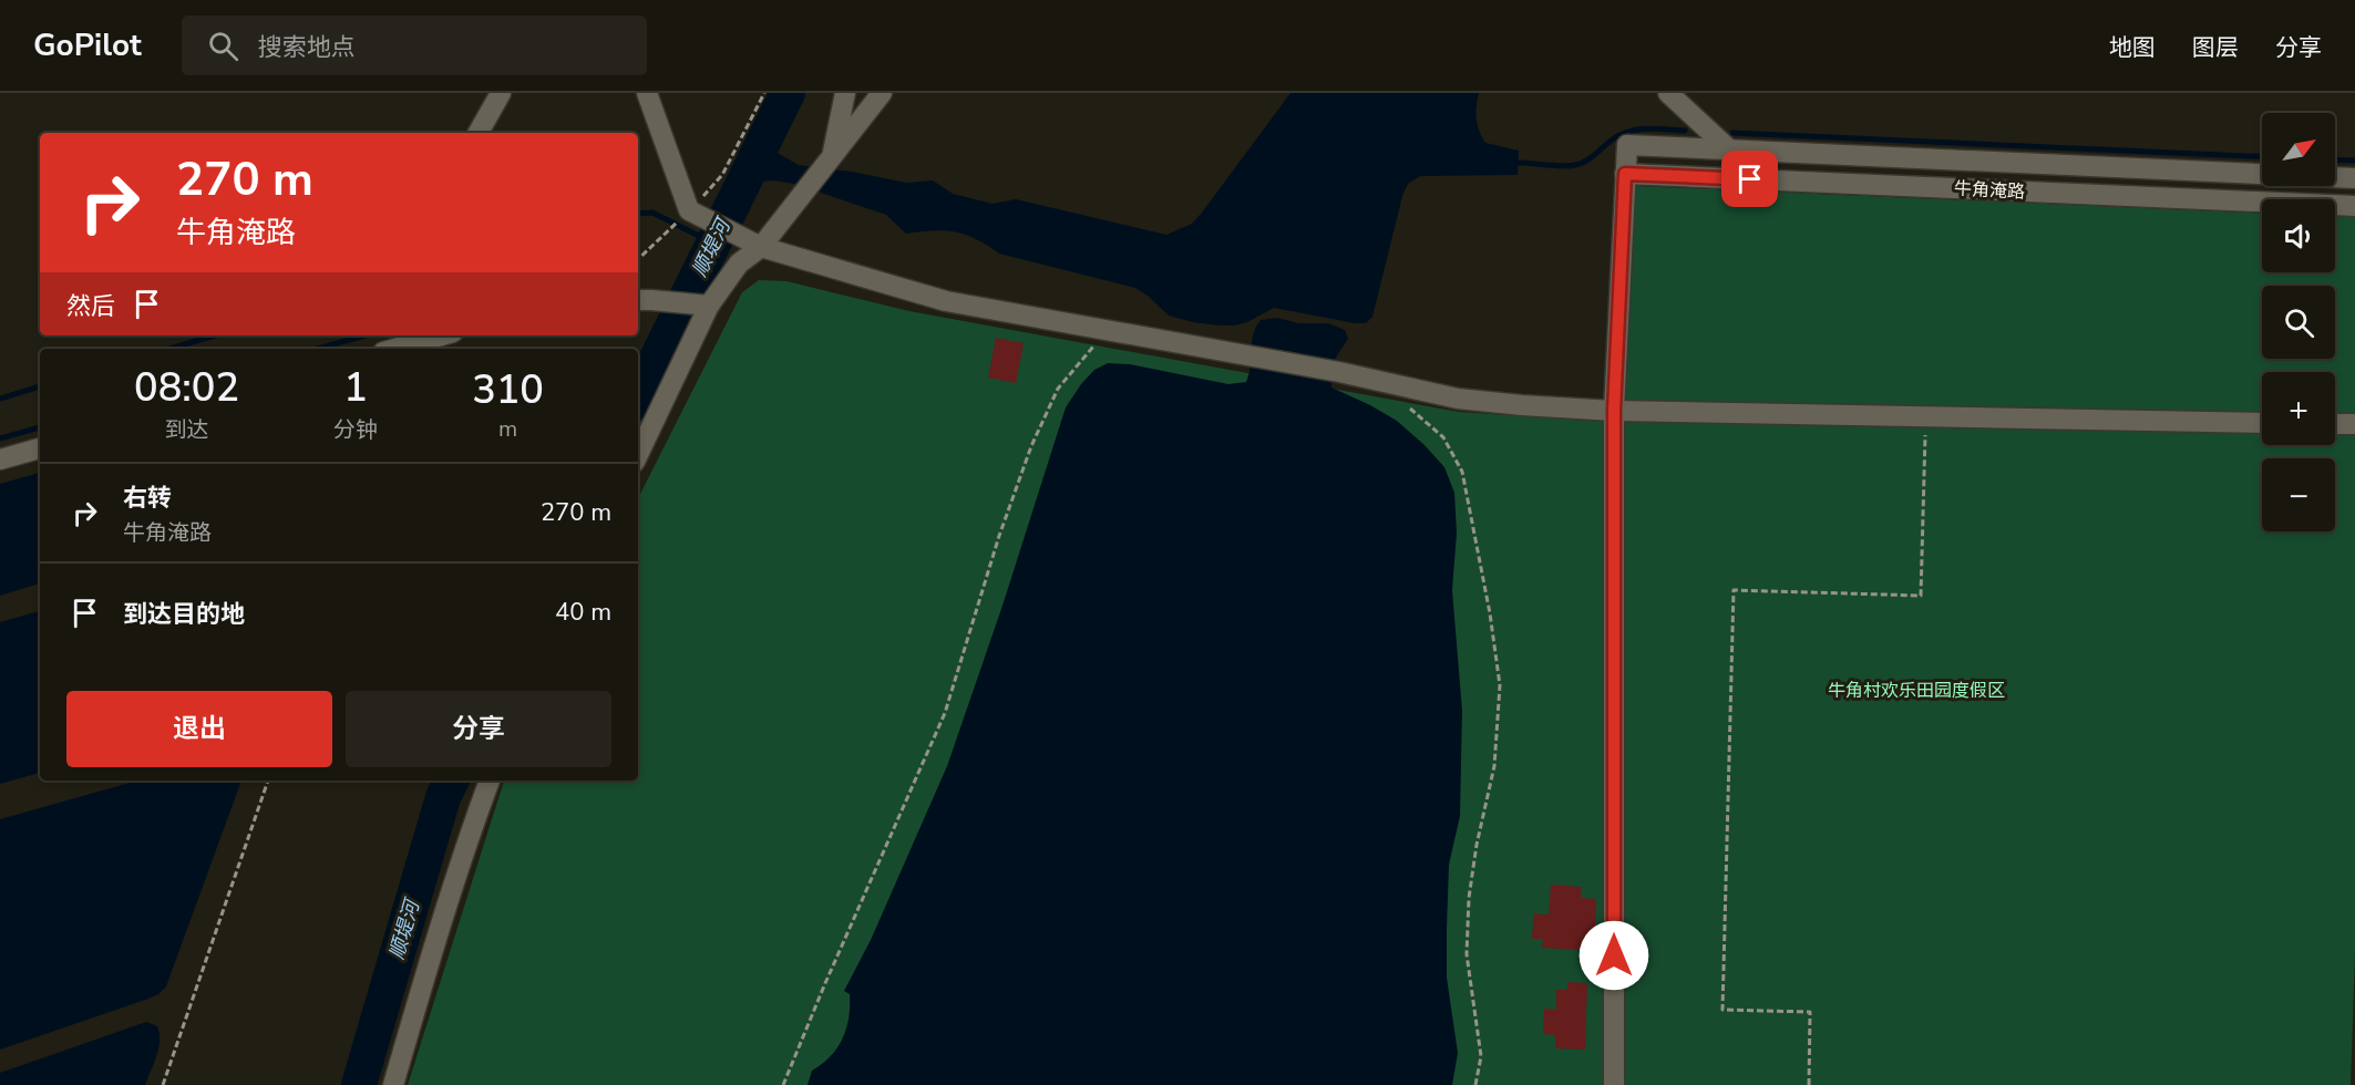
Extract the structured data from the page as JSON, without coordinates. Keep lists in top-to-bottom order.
{
  "streets": {
    "street": ["牛角淹路"]
  },
  "water": ["顺堤河"],
  "parks": ["牛角村欢乐田园度假区"],
  "north": "top right",
  "page": {
    "header": "GoPilot",
    "search": "搜索地点",
    "nav": ["地图", "图层", "分享"],
    "map_buttons": ["+", "−"],
    "turn": ["270 m", "牛角淹路"],
    "then": "然后",
    "eta": [
      "08:02",
      "到达",
      "1",
      "分钟",
      "310",
      "m"
    ],
    "list": [
      {
        "name": "右转",
        "note": "牛角淹路",
        "value": "270 m"
      },
      {
        "name": "到达目的地",
        "value": "40 m"
      }
    ],
    "buttons": ["退出", "分享"]
  }
}
